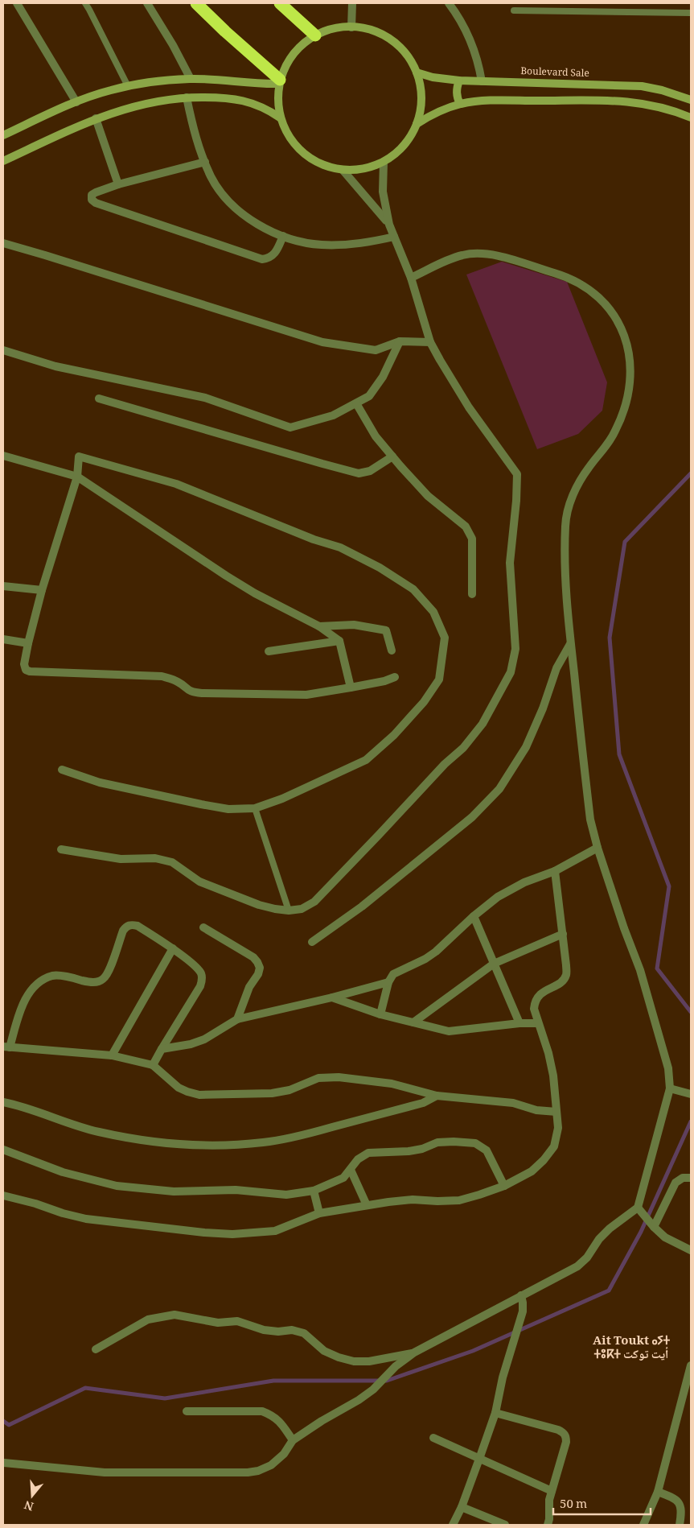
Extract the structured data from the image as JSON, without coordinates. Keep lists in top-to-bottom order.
{
  "streets": {
    "street": ["Boulevard Sale"]
  },
  "districts": ["Ait Toukt ⴰⵢⵜ ⵜⵓⴽⵜ أيت توكت"],
  "scale_bar": "50 m",
  "north": "bottom"
}
